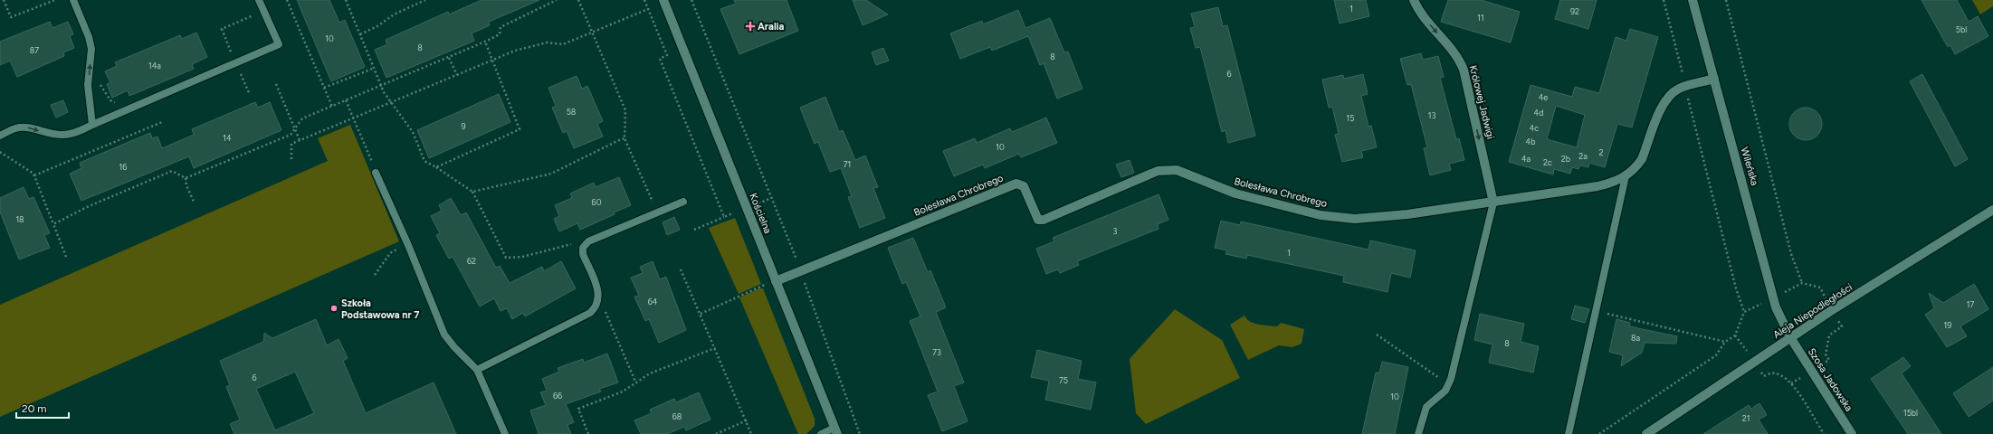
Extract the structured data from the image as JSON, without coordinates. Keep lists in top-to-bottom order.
{
  "streets": {
    "street": [
      "Królowej Jadwigi",
      "Wileńska",
      "Bolesława Chrobrego",
      "Kościelna",
      "Aleja Niepodległości",
      "Szosa Jadowska"
    ]
  },
  "crossings": [
    ["Królowej Jadwigi", "Bolesława Chrobrego"],
    ["Wileńska", "Bolesława Chrobrego"],
    ["Wileńska", "Aleja Niepodległości"],
    ["Wileńska", "Szosa Jadowska"],
    ["Bolesława Chrobrego", "Kościelna"],
    ["Aleja Niepodległości", "Szosa Jadowska"]
  ],
  "one_way": ["Królowej Jadwigi"],
  "places": {
    "health": ["Aralia"],
    "other": ["Szkoła Podstawowa nr 7"]
  },
  "house_numbers": [
    "1",
    "92",
    "11",
    "5bl",
    "10",
    "8",
    "87",
    "8",
    "14a",
    "6",
    "4e",
    "58",
    "4d",
    "13",
    "15",
    "9",
    "4c",
    "14",
    "4b",
    "10",
    "2",
    "2a",
    "4a",
    "2b",
    "2c",
    "71",
    "16",
    "60",
    "18",
    "3",
    "1",
    "62",
    "64",
    "17",
    "19",
    "8a",
    "8",
    "73",
    "6",
    "75",
    "66",
    "10",
    "15bl",
    "68",
    "21"
  ],
  "scale_bar": "20 m"
}
